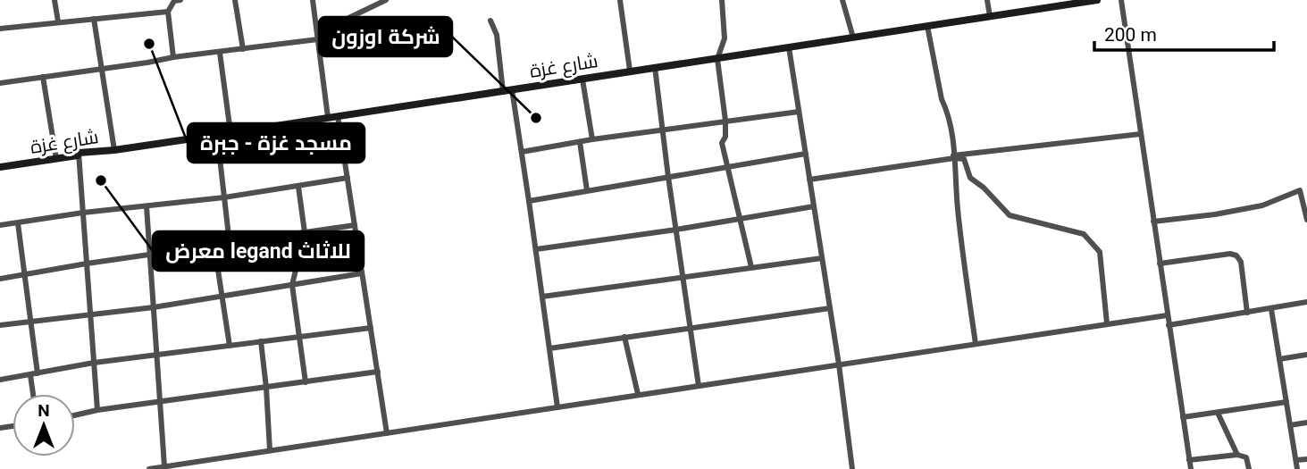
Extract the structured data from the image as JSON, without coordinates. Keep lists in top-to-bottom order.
{
  "streets": {
    "main road": ["شارع غزة"]
  },
  "places": ["مسجد غزة - جبرة", "شركة اوزون", "معرض legand للاثاث"],
  "scale_bar": "200 m",
  "north": "top"
}
